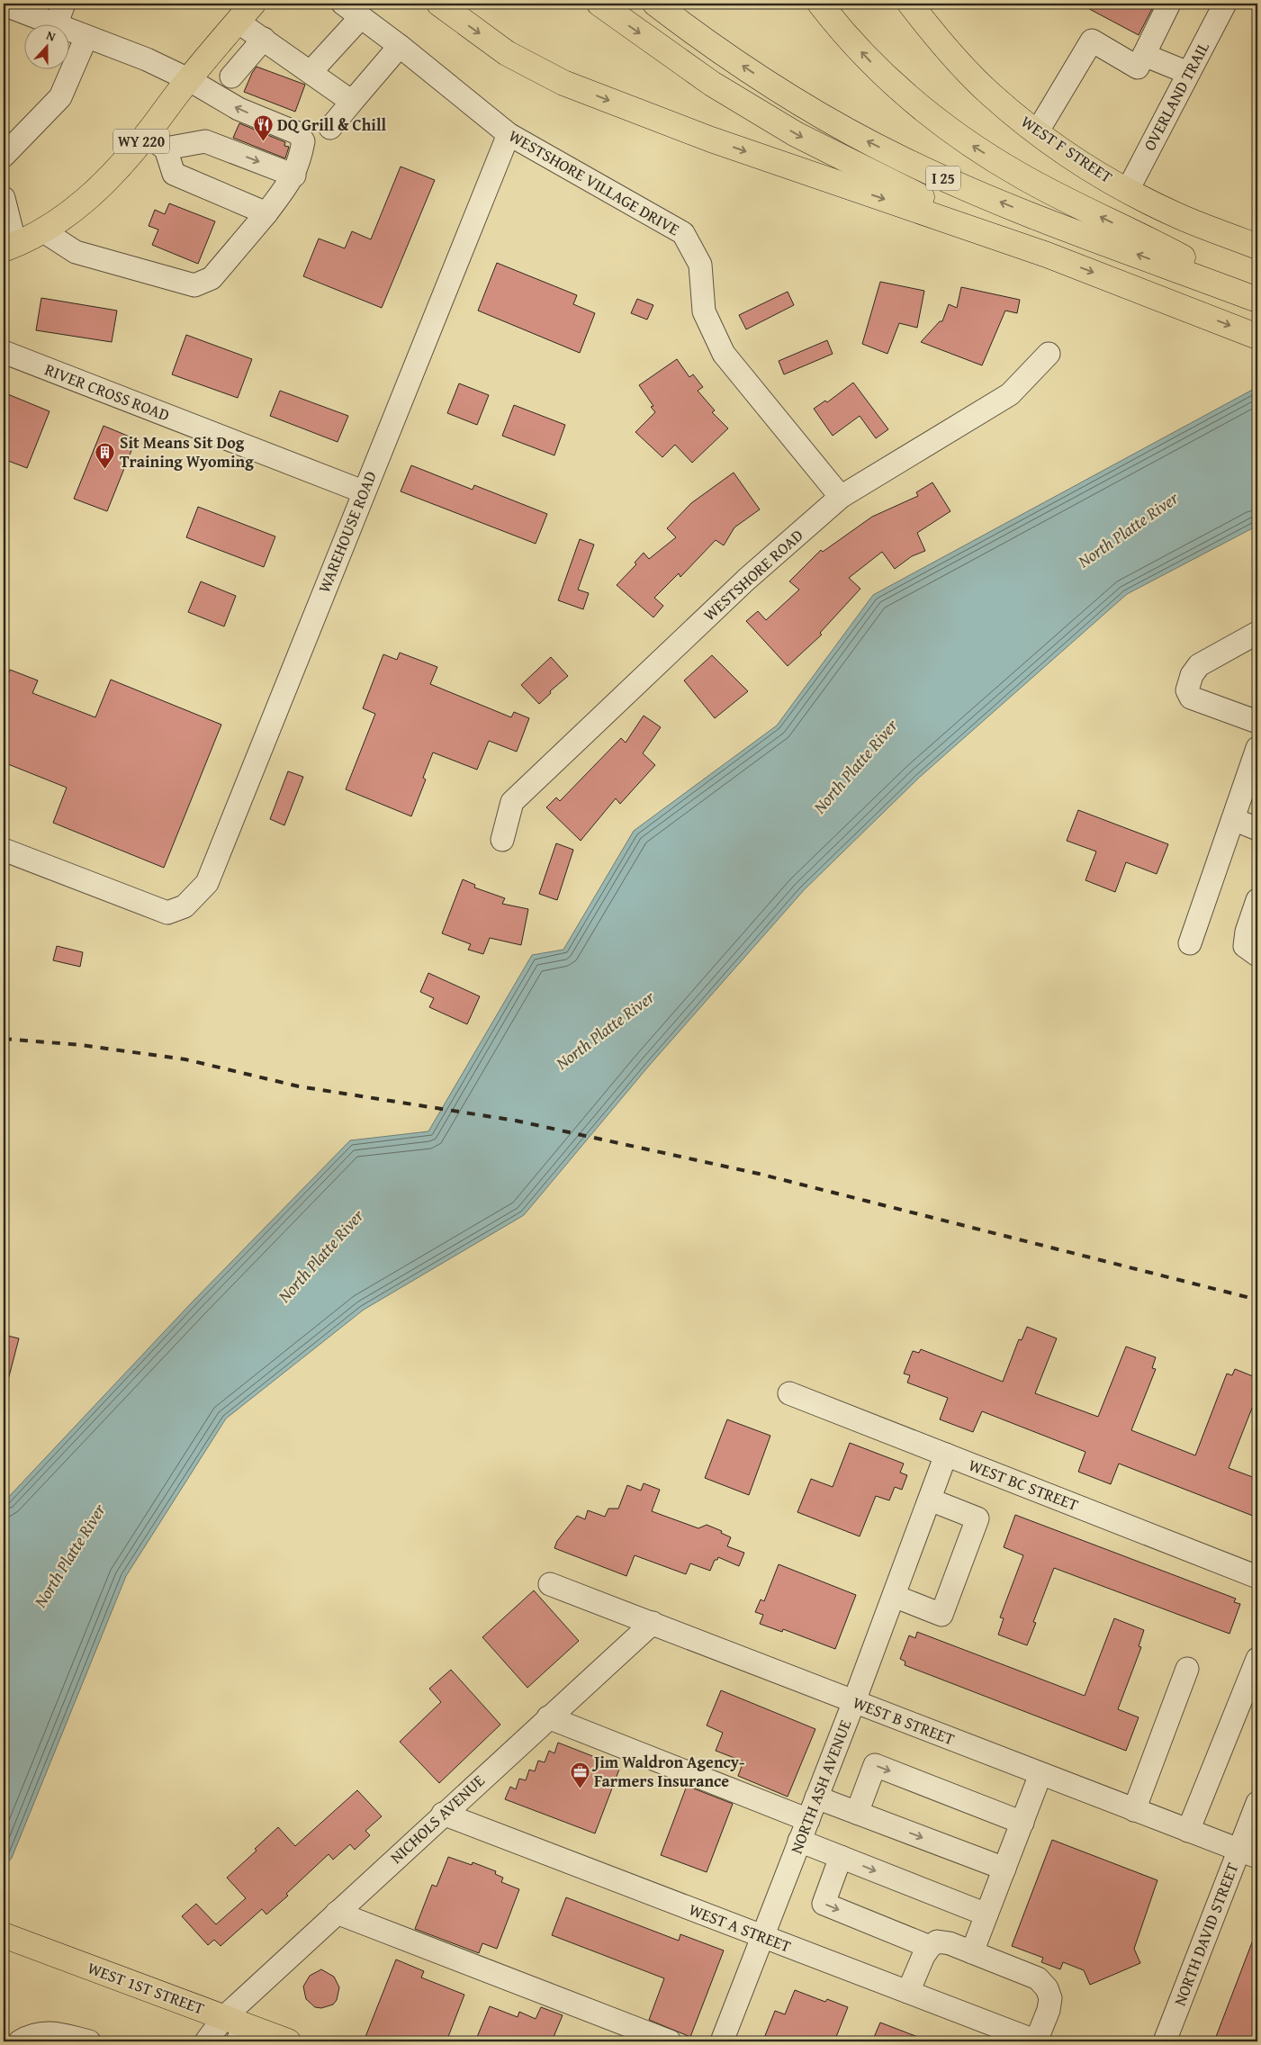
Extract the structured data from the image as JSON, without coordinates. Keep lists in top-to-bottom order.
{
  "streets": {
    "main road": [
      "WY 220",
      "WEST F STREET",
      "I 25",
      "WEST 1ST STREET"
    ],
    "street": [
      "OVERLAND TRAIL",
      "WESTSHORE VILLAGE DRIVE",
      "RIVER CROSS ROAD",
      "WAREHOUSE ROAD",
      "WESTSHORE ROAD",
      "WEST BC STREET",
      "WEST B STREET",
      "NORTH ASH AVENUE",
      "NICHOLS AVENUE",
      "WEST A STREET",
      "NORTH DAVID STREET"
    ]
  },
  "crossings": [
    ["OVERLAND TRAIL", "WEST F STREET"],
    ["WESTSHORE VILLAGE DRIVE", "WAREHOUSE ROAD"],
    ["WESTSHORE VILLAGE DRIVE", "WESTSHORE ROAD"],
    ["RIVER CROSS ROAD", "WAREHOUSE ROAD"],
    ["WEST BC STREET", "NORTH ASH AVENUE"],
    ["WEST B STREET", "NORTH ASH AVENUE"],
    ["WEST B STREET", "NICHOLS AVENUE"],
    ["WEST B STREET", "NORTH DAVID STREET"],
    ["NORTH ASH AVENUE", "WEST A STREET"],
    ["NICHOLS AVENUE", "WEST A STREET"],
    ["NICHOLS AVENUE", "WEST 1ST STREET"]
  ],
  "water": ["North Platte River"],
  "places": {
    "restaurant": ["DQ Grill & Chill"],
    "building": ["Sit Means Sit Dog Training Wyoming"],
    "office": ["Jim Waldron Agency- Farmers Insurance"]
  },
  "north": "top"
}
